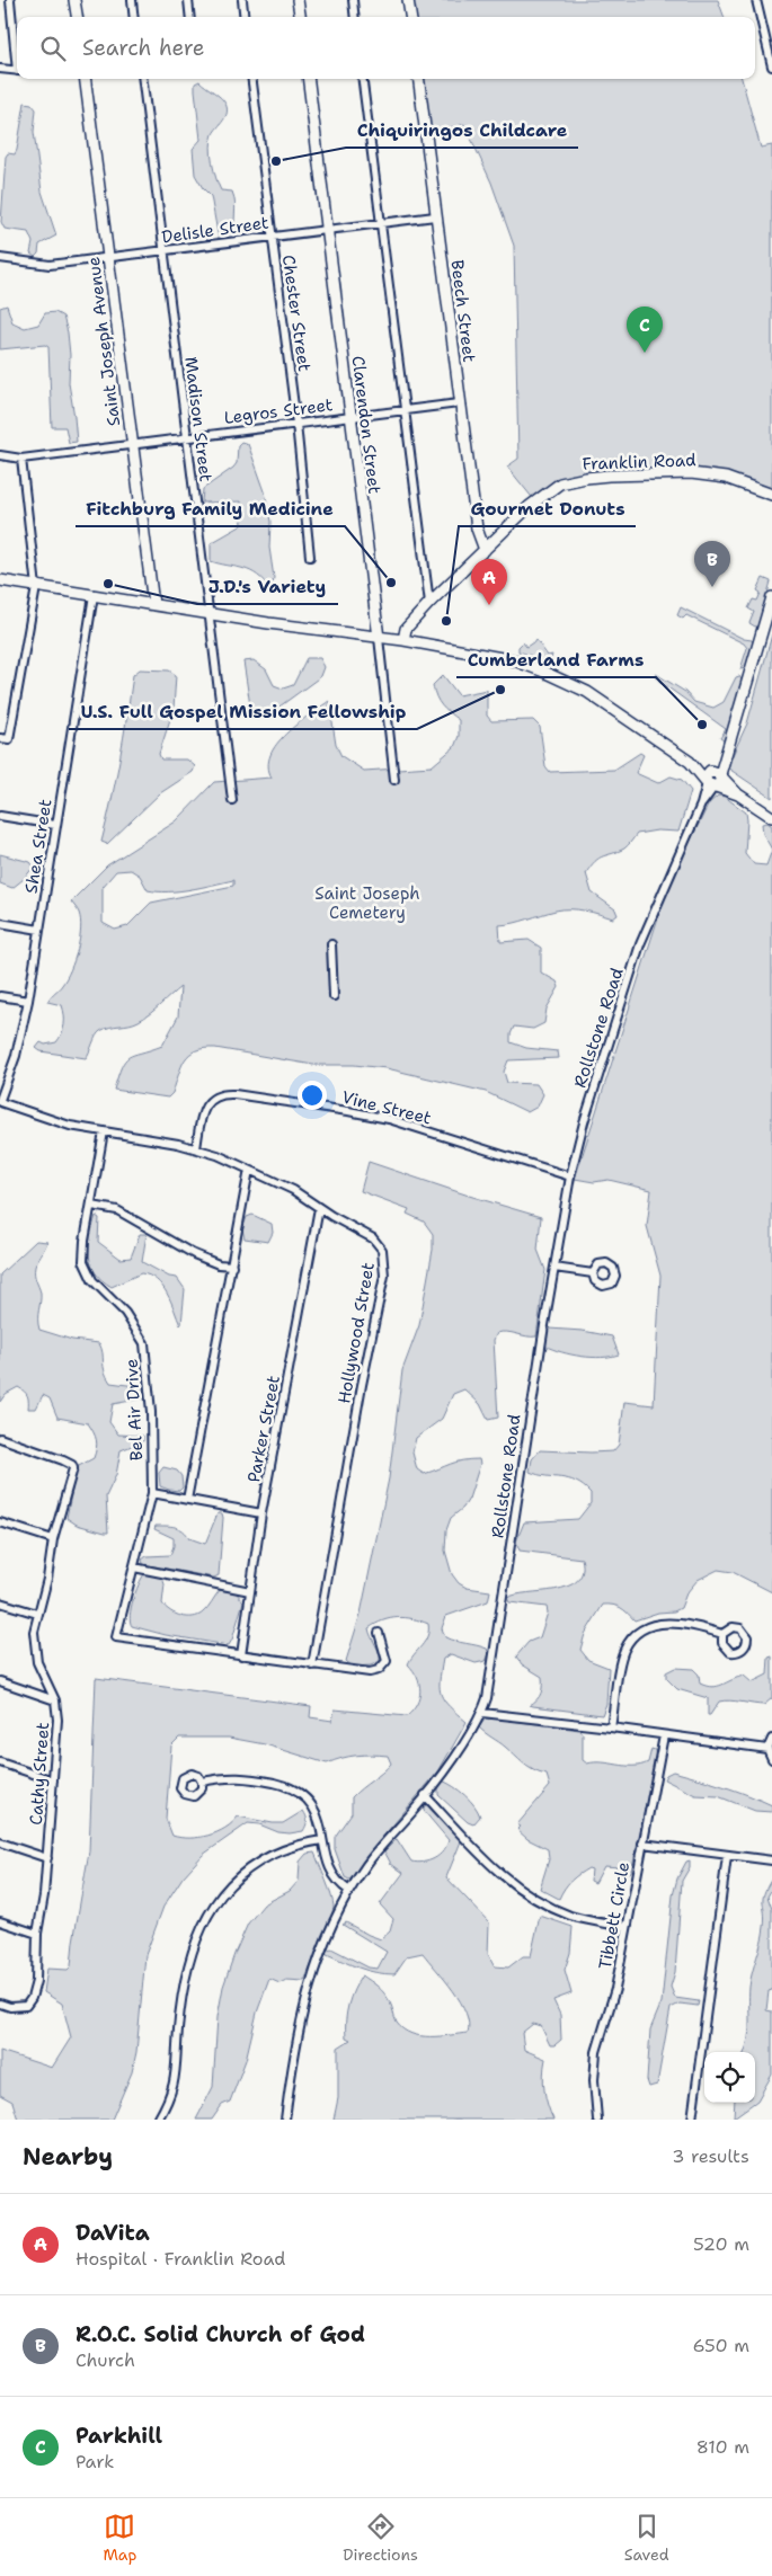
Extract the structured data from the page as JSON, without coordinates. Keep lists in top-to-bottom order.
{
  "streets": {
    "street": [
      "Delisle Street",
      "Beech Street",
      "Chester Street",
      "Saint Joseph Avenue",
      "Legros Street",
      "Madison Street",
      "Clarendon Street",
      "Franklin Road",
      "Shea Street",
      "Rollstone Road",
      "Vine Street",
      "Hollywood Street",
      "Bel Air Drive",
      "Parker Street",
      "Cathy Street",
      "Tibbett Circle"
    ]
  },
  "crossings": [
    ["Delisle Street", "Beech Street"],
    ["Delisle Street", "Chester Street"],
    ["Delisle Street", "Saint Joseph Avenue"],
    ["Delisle Street", "Madison Street"],
    ["Delisle Street", "Clarendon Street"],
    ["Beech Street", "Legros Street"],
    ["Beech Street", "Franklin Road"],
    ["Chester Street", "Legros Street"],
    ["Saint Joseph Avenue", "Legros Street"],
    ["Legros Street", "Madison Street"],
    ["Legros Street", "Clarendon Street"],
    ["Shea Street", "Hollywood Street"],
    ["Rollstone Road", "Vine Street"],
    ["Vine Street", "Hollywood Street"],
    ["Hollywood Street", "Bel Air Drive"],
    ["Hollywood Street", "Parker Street"],
    ["Bel Air Drive", "Parker Street"]
  ],
  "parks": ["Saint Joseph Cemetery"],
  "places": [
    "Chiquiringos Childcare",
    "Fitchburg Family Medicine",
    "J.D.'s Variety",
    "Gourmet Donuts",
    "U.S. Full Gospel Mission Fellowship",
    "Cumberland Farms"
  ],
  "page": {
    "search": "Search here",
    "pins": ["C", "B", "A"],
    "heading": ["Nearby", "3 results"],
    "list": [
      {
        "mark": "A",
        "name": "DaVita",
        "note": "Hospital · Franklin Road",
        "value": "520 m"
      },
      {
        "mark": "B",
        "name": "R.O.C. Solid Church of God",
        "note": "Church",
        "value": "650 m"
      },
      {
        "mark": "C",
        "name": "Parkhill",
        "note": "Park",
        "value": "810 m"
      }
    ],
    "nav": ["Map", "Directions", "Saved"]
  }
}
